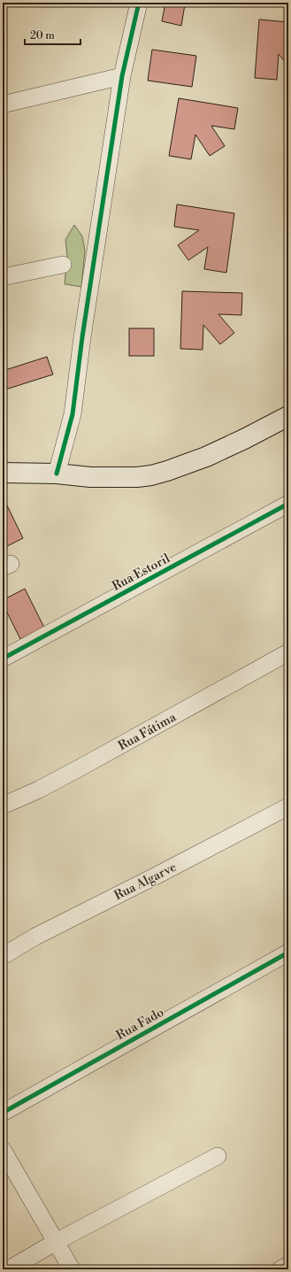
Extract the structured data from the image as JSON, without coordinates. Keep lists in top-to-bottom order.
{
  "streets": {
    "street": [
      "Rua Estoril",
      "Rua Fátima",
      "Rua Algarve",
      "Rua Fado"
    ]
  },
  "scale_bar": "20 m"
}
